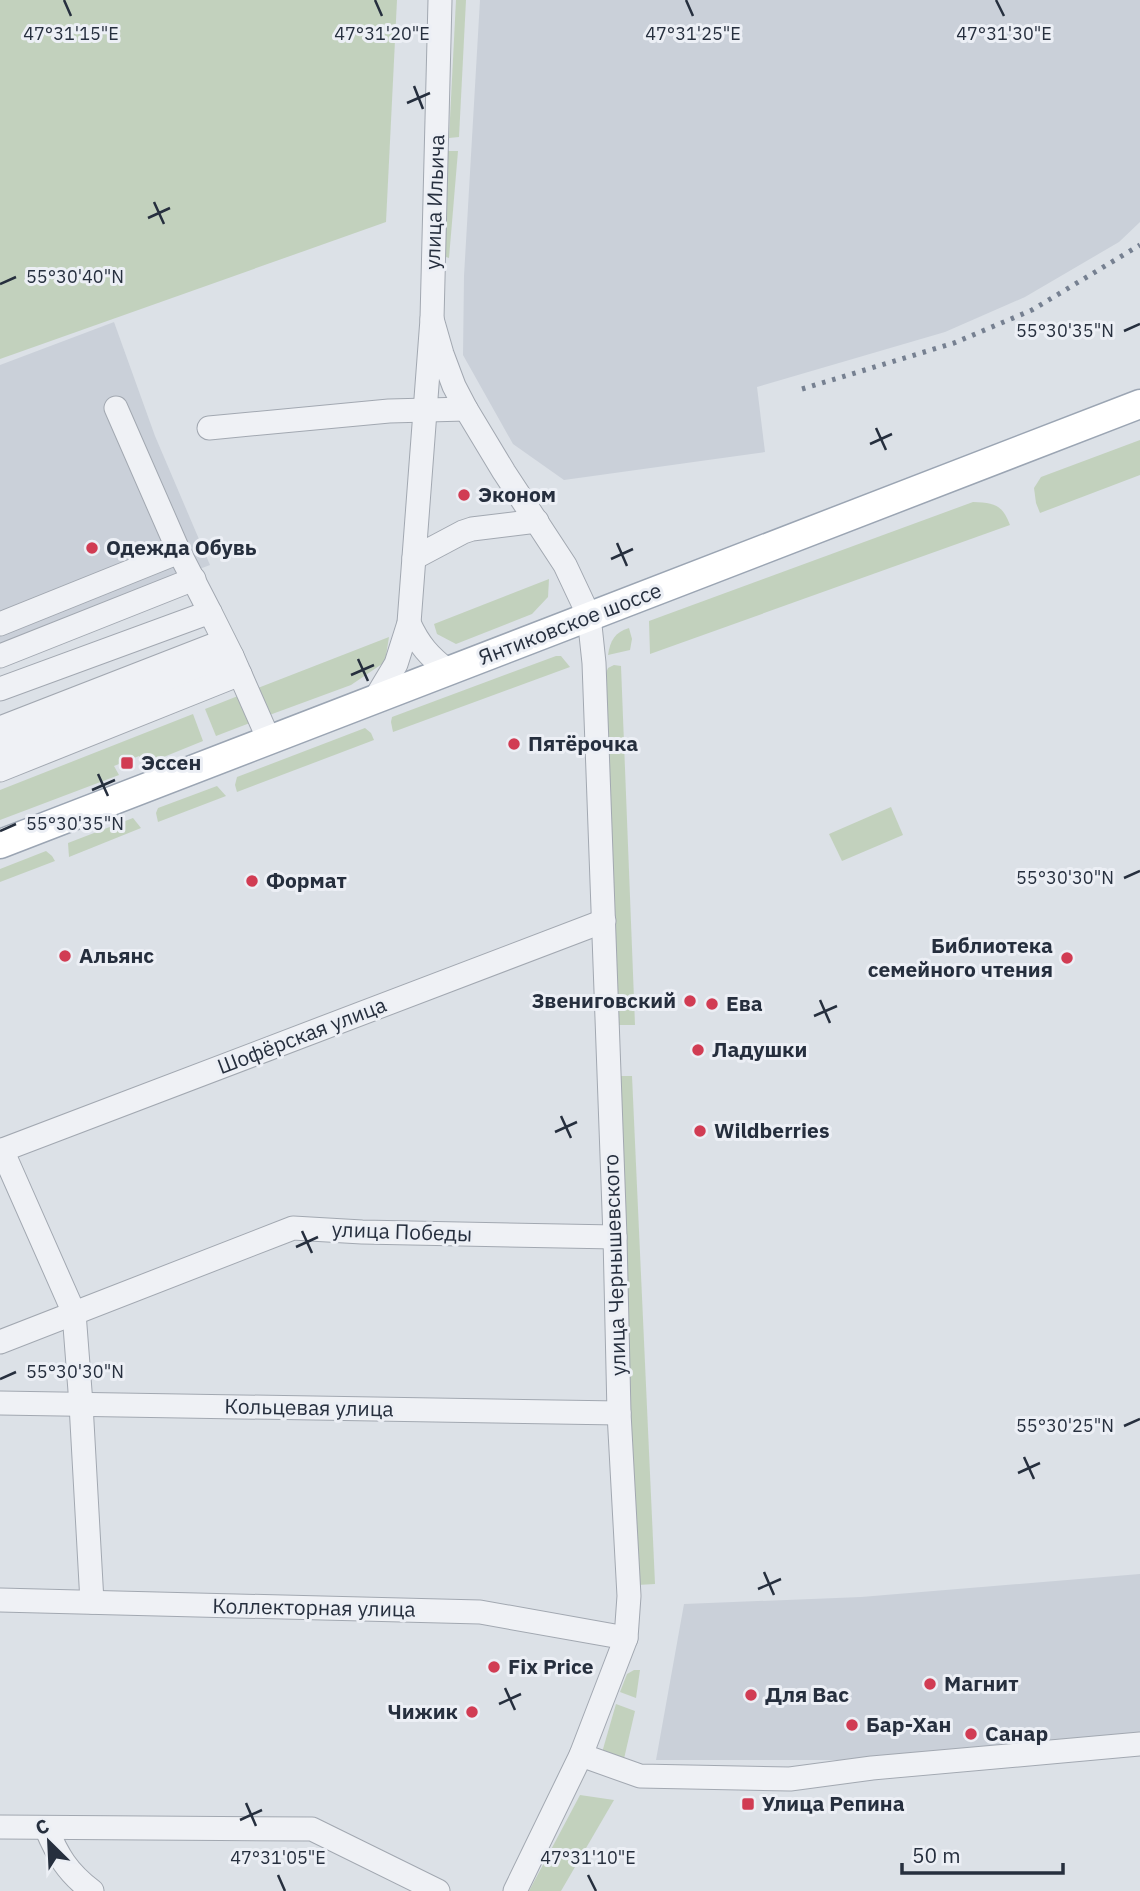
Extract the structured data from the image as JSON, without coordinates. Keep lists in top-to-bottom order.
{
  "streets": {
    "main road": ["Янтиковское шоссе"],
    "street": [
      "улица Ильича",
      "Шофёрская улица",
      "улица Победы",
      "улица Чернышевского",
      "Кольцевая улица",
      "Коллекторная улица"
    ]
  },
  "crossings": [
    ["улица Ильича", "Янтиковское шоссе"],
    ["улица Ильича", "улица Чернышевского"],
    ["Янтиковское шоссе", "улица Чернышевского"],
    ["Шофёрская улица", "улица Чернышевского"],
    ["улица Победы", "улица Чернышевского"],
    ["улица Чернышевского", "Кольцевая улица"],
    ["улица Чернышевского", "Коллекторная улица"]
  ],
  "places": {
    "other": [
      "Эконом",
      "Одежда Обувь",
      "Пятёрочка",
      "Формат",
      "Альянс",
      "Библиотека семейного чтения",
      "Звениговский",
      "Ева",
      "Ладушки",
      "Wildberries",
      "Fix Price",
      "Магнит",
      "Для Вас",
      "Чижик",
      "Бар-Хан",
      "Санар"
    ],
    "transit": ["Эссен", "Улица Репина"]
  },
  "scale_bar": "50 m",
  "north": "top left",
  "coordinates": [
    "47°31'15\"E",
    "47°31'25\"E",
    "47°31'30\"E",
    "47°31'20\"E",
    "55°30'40\"N",
    "55°30'35\"N",
    "55°30'30\"N",
    "55°30'25\"N",
    "47°31'05\"E",
    "47°31'10\"E"
  ]
}
